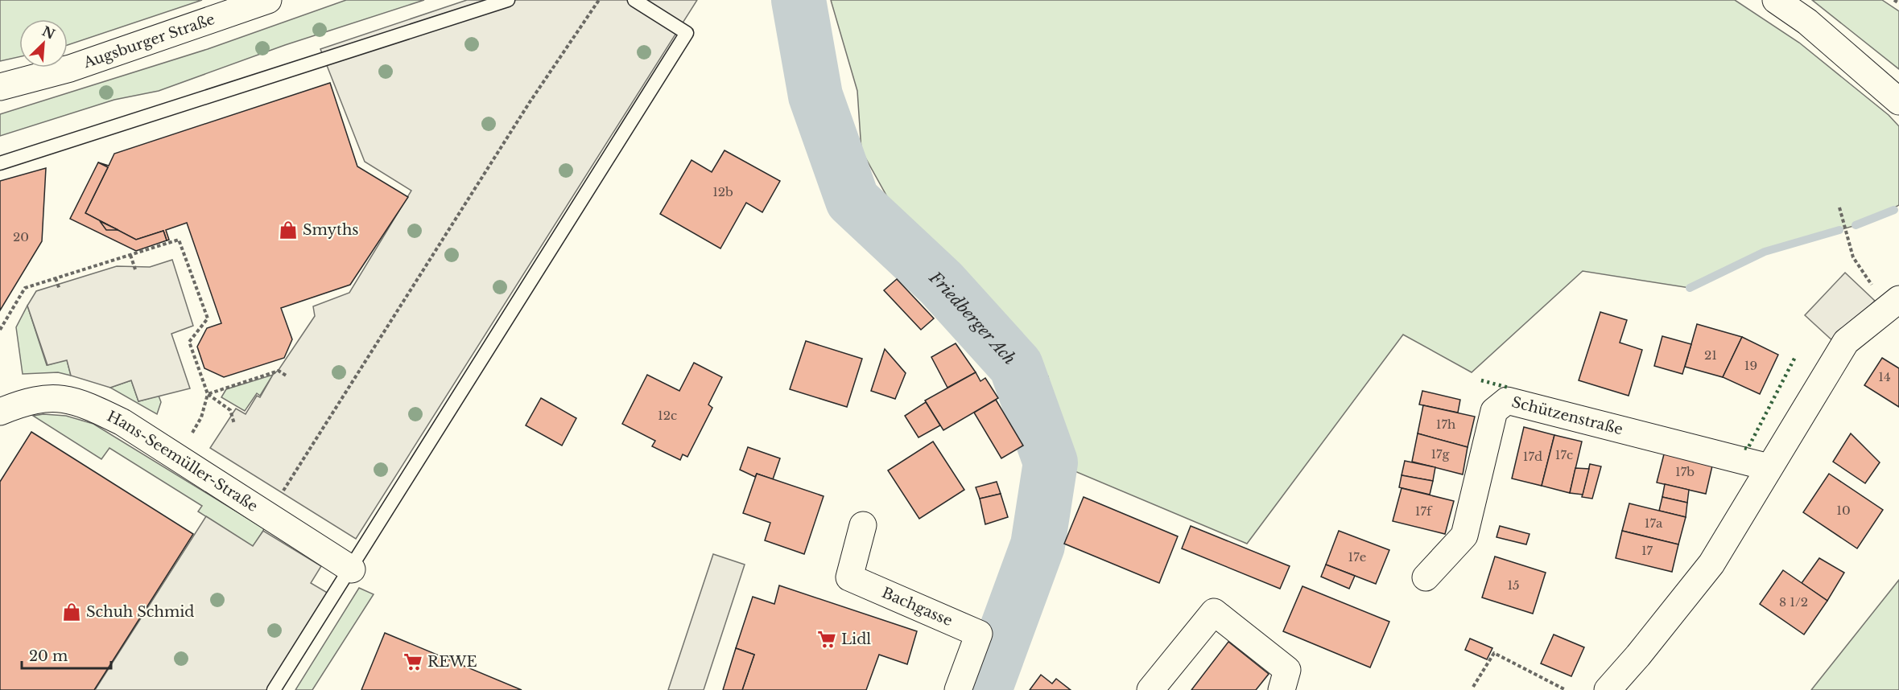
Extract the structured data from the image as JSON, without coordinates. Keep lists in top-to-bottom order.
{
  "streets": {
    "street": [
      "Augsburger Straße",
      "Schützenstraße",
      "Hans-Seemüller-Straße",
      "Bachgasse"
    ]
  },
  "water": ["Friedberger Ach"],
  "places": {
    "shop": ["Smyths", "Schuh Schmid"],
    "supermarket": ["Lidl", "REWE"]
  },
  "house_numbers": [
    "12b",
    "20",
    "21",
    "19",
    "14",
    "12c",
    "17h",
    "17g",
    "17c",
    "17d",
    "17b",
    "10",
    "17f",
    "17a",
    "17",
    "17e",
    "15",
    "8 1/2"
  ],
  "scale_bar": "20 m",
  "north": "top right"
}
